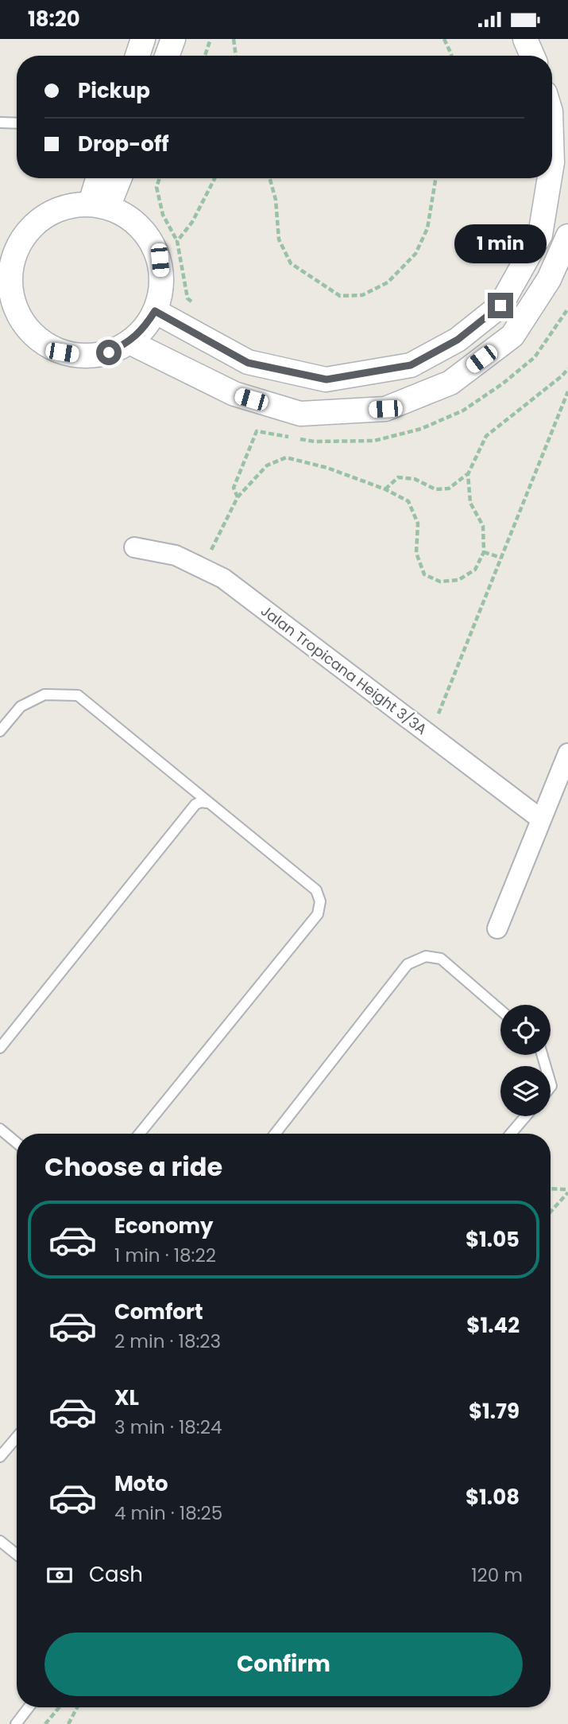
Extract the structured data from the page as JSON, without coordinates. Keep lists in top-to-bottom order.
{
  "streets": {
    "street": ["Jalan Tropicana Height 3/3A"]
  },
  "page": {
    "status": "18:20",
    "banner": ["Pickup", "Drop-off"],
    "bubble": "1 min",
    "heading": "Choose a ride",
    "list": [
      {
        "name": "Economy",
        "note": "1 min · 18:22",
        "value": "$1.05"
      },
      {
        "name": "Comfort",
        "note": "2 min · 18:23",
        "value": "$1.42"
      },
      {
        "name": "XL",
        "note": "3 min · 18:24",
        "value": "$1.79"
      },
      {
        "name": "Moto",
        "note": "4 min · 18:25",
        "value": "$1.08"
      }
    ],
    "pay": ["Cash", "120 m"],
    "buttons": "Confirm"
  }
}
